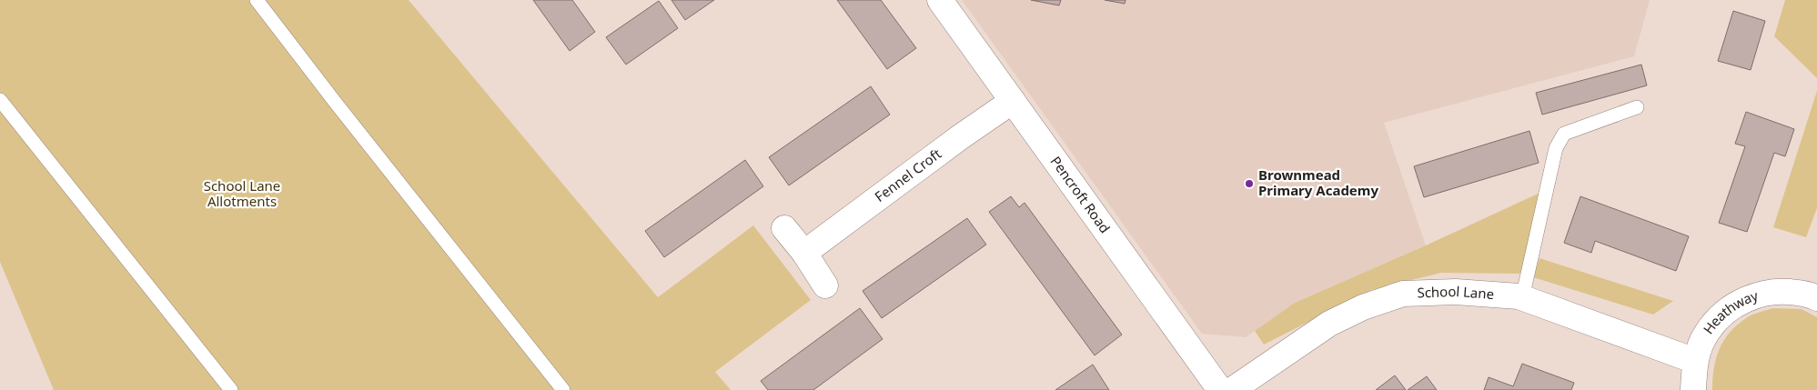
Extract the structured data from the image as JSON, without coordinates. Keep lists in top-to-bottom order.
{
  "streets": {
    "street": [
      "Fennel Croft",
      "Pencroft Road",
      "School Lane",
      "Heathway"
    ]
  },
  "crossings": [
    ["Fennel Croft", "Pencroft Road"],
    ["School Lane", "Heathway"]
  ],
  "parks": ["School Lane Allotments"],
  "places": ["Brownmead Primary Academy"]
}
